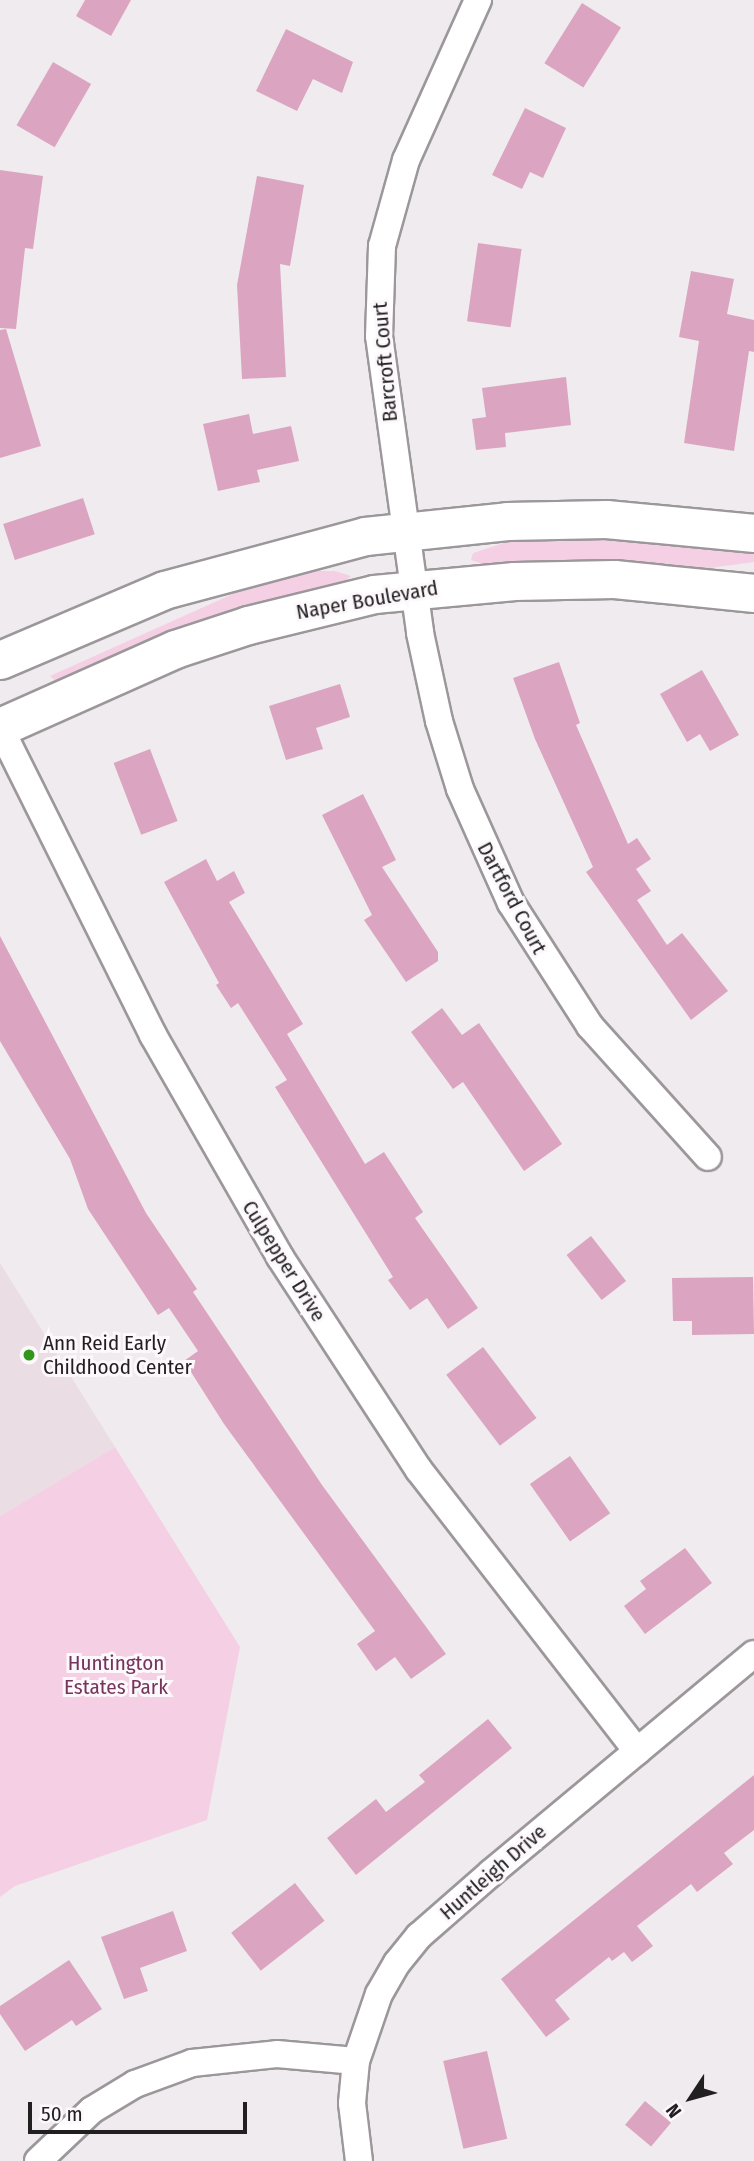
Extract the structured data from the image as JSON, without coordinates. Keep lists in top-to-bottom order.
{
  "streets": {
    "main road": ["Naper Boulevard"],
    "street": [
      "Barcroft Court",
      "Dartford Court",
      "Culpepper Drive",
      "Huntleigh Drive"
    ]
  },
  "crossings": [
    ["Barcroft Court", "Naper Boulevard"],
    ["Barcroft Court", "Dartford Court"],
    ["Naper Boulevard", "Dartford Court"],
    ["Naper Boulevard", "Culpepper Drive"],
    ["Culpepper Drive", "Huntleigh Drive"]
  ],
  "parks": ["Huntington Estates Park"],
  "places": ["Ann Reid Early Childhood Center"],
  "scale_bar": "50 m",
  "north": "bottom left"
}
